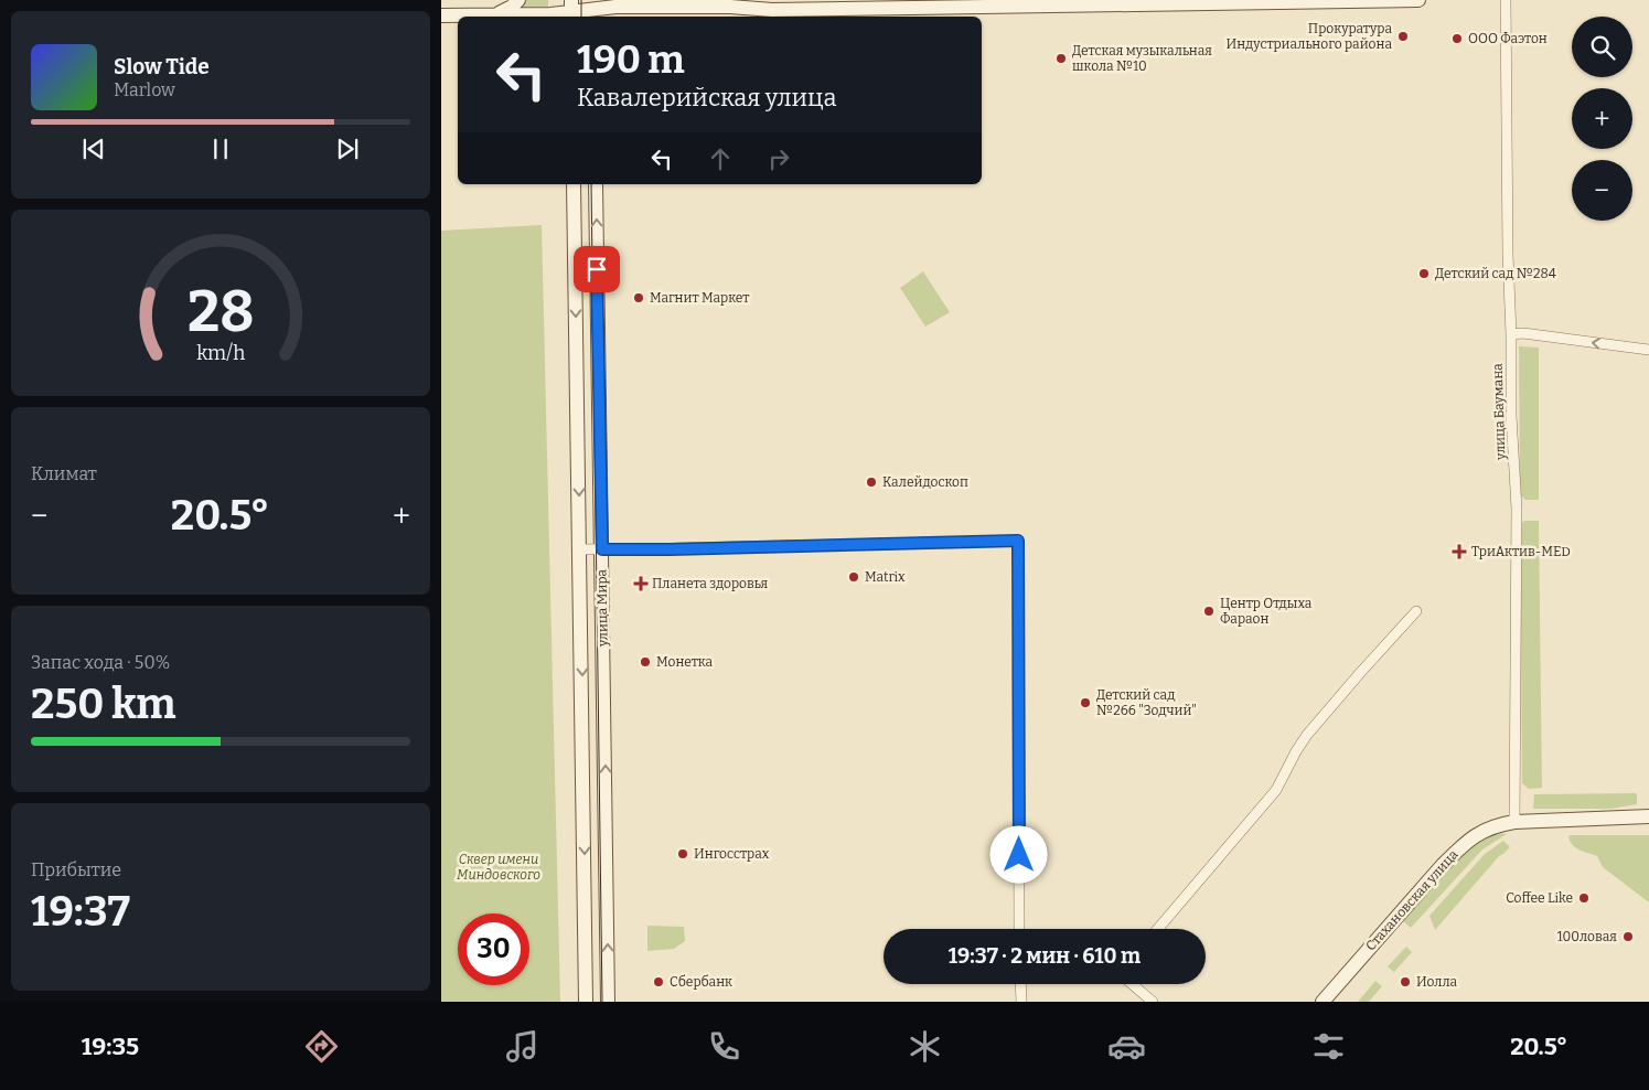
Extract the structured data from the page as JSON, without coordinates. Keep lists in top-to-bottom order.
{
  "streets": {
    "main road": ["улица Мира", "Стахановская улица"],
    "street": ["улица Баумана"]
  },
  "crossings": [
    ["улица Баумана", "Стахановская улица"]
  ],
  "parks": ["Сквер имени Миндовского"],
  "places": {
    "other": [
      "Прокуратура Индустриального района",
      "ООО Фаэтон",
      "Детская музыкальная школа №10",
      "Детский сад №284",
      "Магнит Маркет",
      "Калейдоскоп",
      "Matrix",
      "Центр Отдыха Фараон",
      "Монетка",
      "Детский сад №266 \"Зодчий\"",
      "Ингосстрах",
      "Coffee Like",
      "100ловая",
      "Сбербанк",
      "Иолла"
    ],
    "health": ["ТриАктив-MED", "Планета здоровья"]
  },
  "page": {
    "map_buttons": ["+", "−"],
    "turn": ["190 m", "Кавалерийская улица"],
    "song": ["Slow Tide", "Marlow"],
    "tile": [
      "Климат",
      ["Запас хода · 50%", "250 km"],
      ["Прибытие", "19:37"]
    ],
    "heat": ["−", "20.5°", "+"],
    "limit": "30",
    "trip": "19:37 · 2 мин · 610 m",
    "tabs": ["19:35", "20.5°"],
    "gauge": ["28", "km/h"]
  }
}
